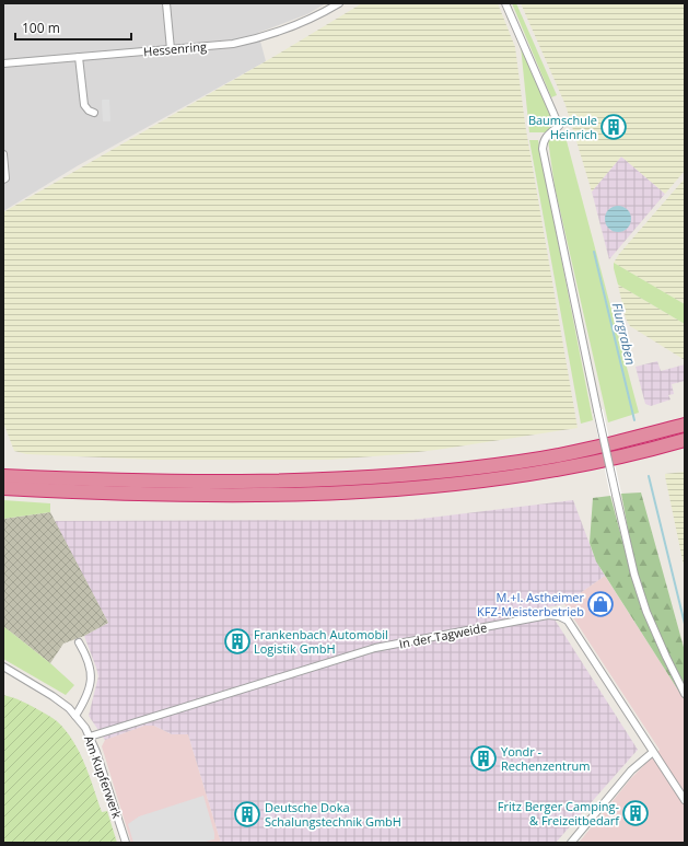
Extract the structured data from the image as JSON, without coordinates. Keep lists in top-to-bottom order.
{
  "streets": {
    "street": ["Hessenring", "In der Tagweide", "Am Kupferwerk"]
  },
  "crossings": [
    ["In der Tagweide", "Am Kupferwerk"]
  ],
  "water": ["Flurgraben"],
  "places": {
    "building": [
      "Baumschule Heinrich",
      "Frankenbach Automobil Logistik GmbH",
      "Yondr - Rechenzentrum",
      "Fritz Berger Camping- & Freizeitbedarf",
      "Deutsche Doka Schalungstechnik GmbH"
    ],
    "shop": ["M.+I. Astheimer KFZ-Meisterbetrieb"]
  },
  "scale_bar": "100 m"
}
